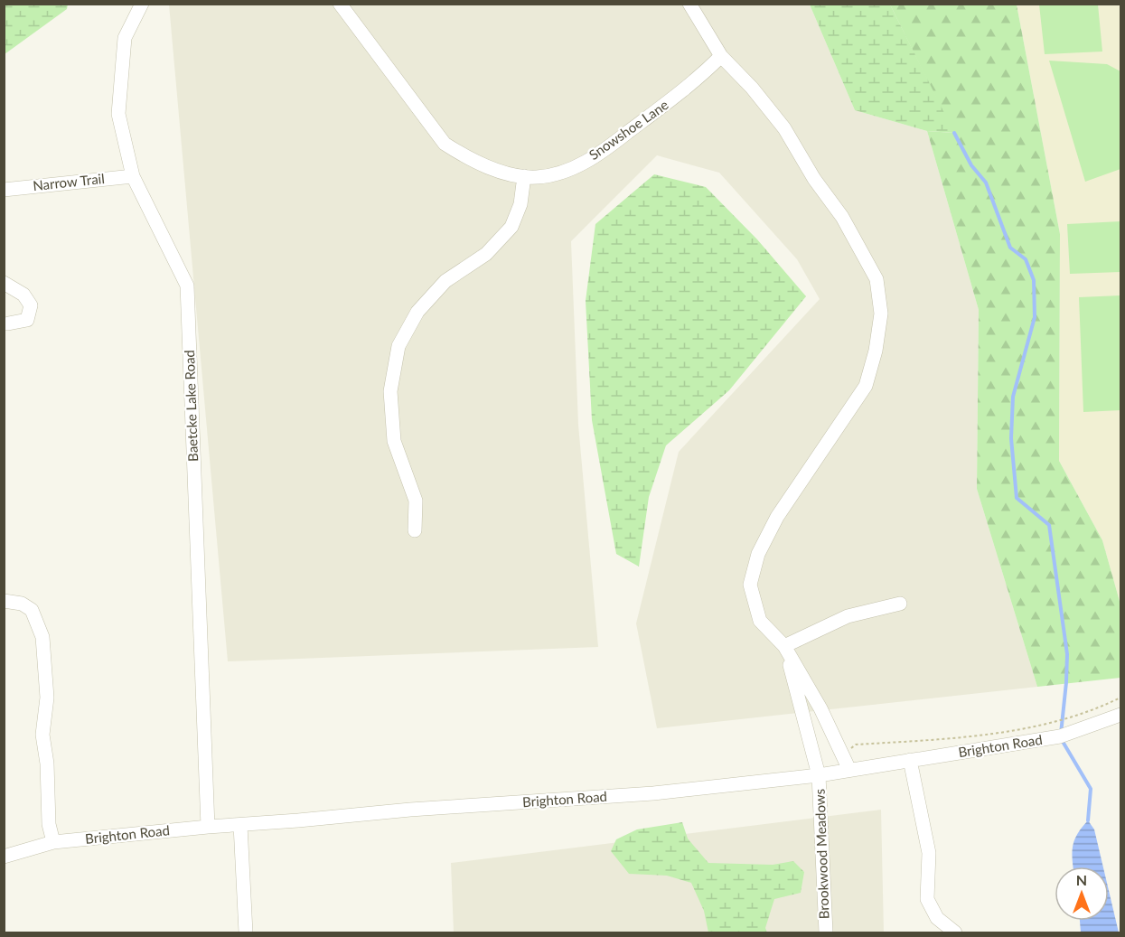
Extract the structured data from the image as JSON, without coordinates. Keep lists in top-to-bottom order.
{
  "streets": {
    "street": [
      "Snowshoe Lane",
      "Narrow Trail",
      "Baetcke Lake Road",
      "Brighton Road",
      "Brookwood Meadows"
    ]
  },
  "crossings": [
    ["Narrow Trail", "Baetcke Lake Road"],
    ["Baetcke Lake Road", "Brighton Road"],
    ["Brighton Road", "Brookwood Meadows"]
  ],
  "north": "top"
}
